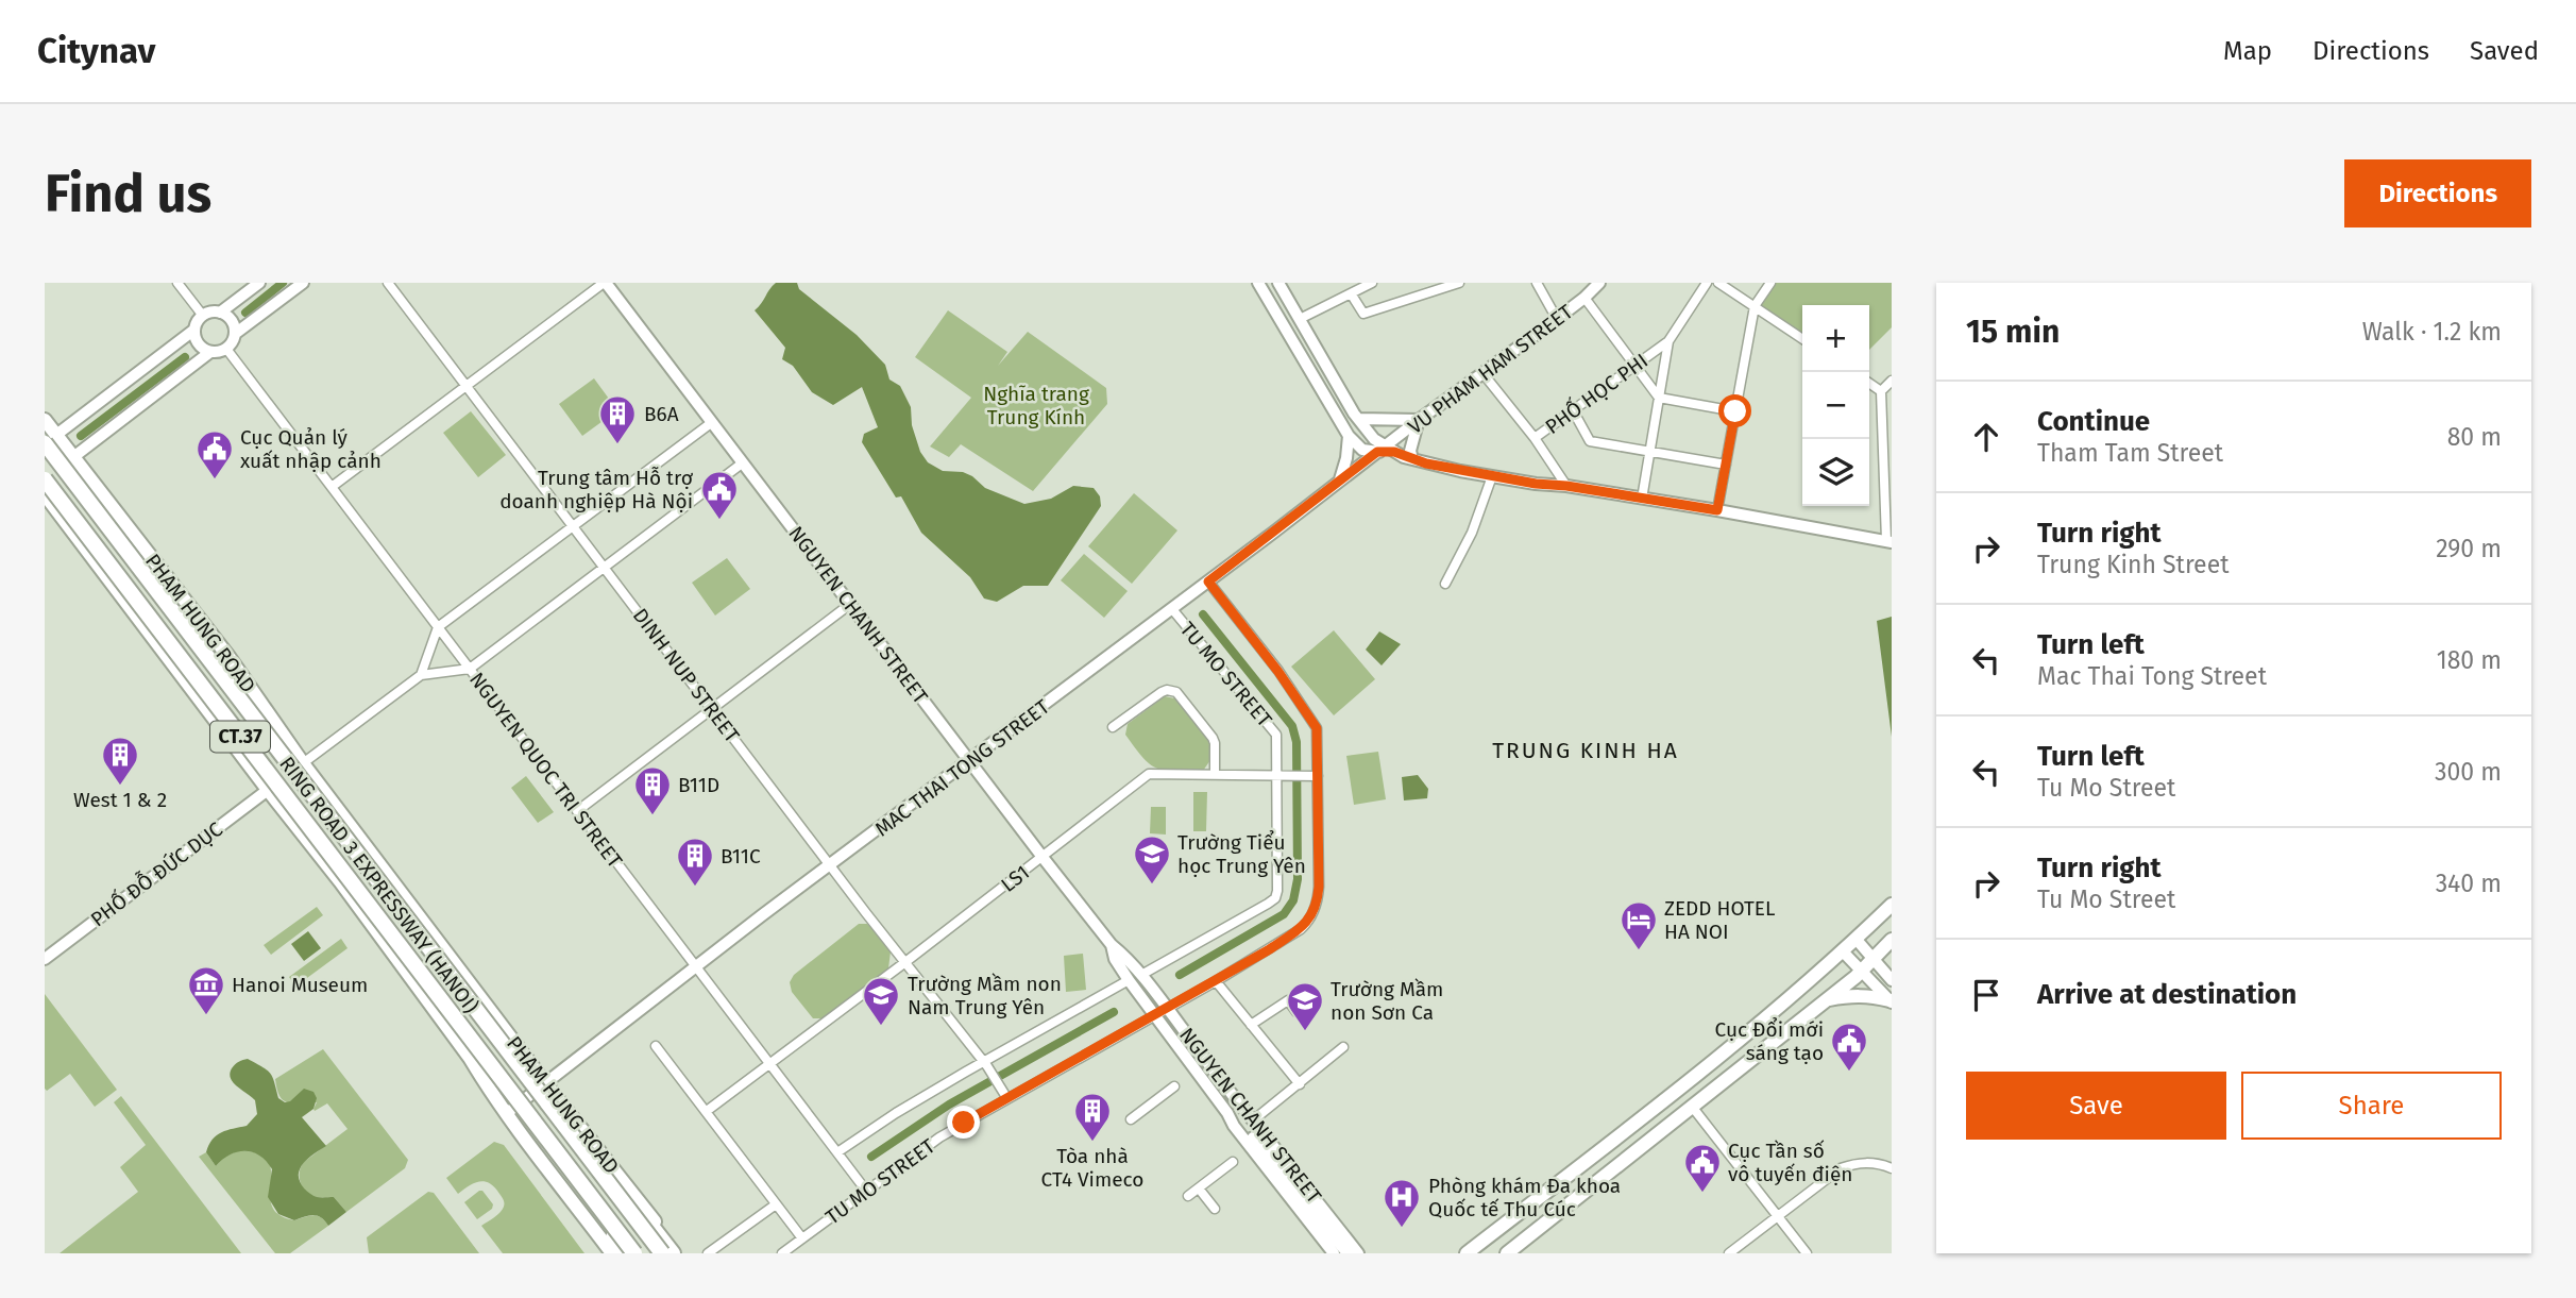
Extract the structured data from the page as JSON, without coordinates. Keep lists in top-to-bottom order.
{
  "streets": {
    "highway": ["CT.37", "RING ROAD 3 EXPRESSWAY (HANOI)"],
    "main road": ["PHAM HUNG ROAD"],
    "street": [
      "VU PHAM HAM STREET",
      "PHỐ HỌC PHI",
      "NGUYEN CHANH STREET",
      "TU MO STREET",
      "DINH NUP STREET",
      "MAC THAI TONG STREET",
      "NGUYEN QUOC TRI STREET",
      "PHỐ ĐỖ ĐỨC DỤC",
      "LS1"
    ]
  },
  "crossings": [
    ["VU PHAM HAM STREET", "PHỐ HỌC PHI"],
    ["VU PHAM HAM STREET", "MAC THAI TONG STREET"],
    ["NGUYEN CHANH STREET", "TU MO STREET"],
    ["NGUYEN CHANH STREET", "MAC THAI TONG STREET"],
    ["NGUYEN CHANH STREET", "LS1"],
    ["PHAM HUNG ROAD", "MAC THAI TONG STREET"],
    ["PHAM HUNG ROAD", "RING ROAD 3 EXPRESSWAY (HANOI)"],
    ["TU MO STREET", "DINH NUP STREET"],
    ["TU MO STREET", "MAC THAI TONG STREET"],
    ["TU MO STREET", "NGUYEN QUOC TRI STREET"],
    ["TU MO STREET", "LS1"],
    ["DINH NUP STREET", "MAC THAI TONG STREET"],
    ["DINH NUP STREET", "LS1"],
    ["MAC THAI TONG STREET", "NGUYEN QUOC TRI STREET"],
    ["NGUYEN QUOC TRI STREET", "LS1"]
  ],
  "districts": ["TRUNG KINH HA"],
  "parks": ["Nghĩa trang Trung Kính"],
  "places": {
    "building": [
      "B6A",
      "West 1 & 2",
      "B11D",
      "B11C",
      "Tòa nhà CT4 Vimeco"
    ],
    "public building": [
      "Cục Quản lý xuất nhập cảnh",
      "Trung tâm Hỗ trợ doanh nghiệp Hà Nội",
      "Cục Đổi mới sáng tạo",
      "Cục Tần số vô tuyến điện"
    ],
    "school or university": ["Trường Tiểu học Trung Yên", "Trường Mầm non Nam Trung Yên", "Trường Mầm non Sơn Ca"],
    "hotel": ["ZEDD HOTEL HA NOI"],
    "museum": ["Hanoi Museum"],
    "hospital": ["Phòng khám Đa khoa Quốc tế Thu Cúc"]
  },
  "page": {
    "header": "Citynav",
    "nav": ["Map", "Directions", "Saved"],
    "buttons": [
      "Directions",
      ["Save", "Share"]
    ],
    "title": "Find us",
    "heading": ["15 min", "Walk · 1.2 km"],
    "map_buttons": ["+", "−"],
    "list": [
      ["Continue", "Tham Tam Street", "80 m"],
      ["Turn right", "Trung Kinh Street", "290 m"],
      ["Turn left", "Mac Thai Tong Street", "180 m"],
      ["Turn left", "Tu Mo Street", "300 m"],
      ["Turn right", "Tu Mo Street", "340 m"],
      "Arrive at destination"
    ]
  }
}
